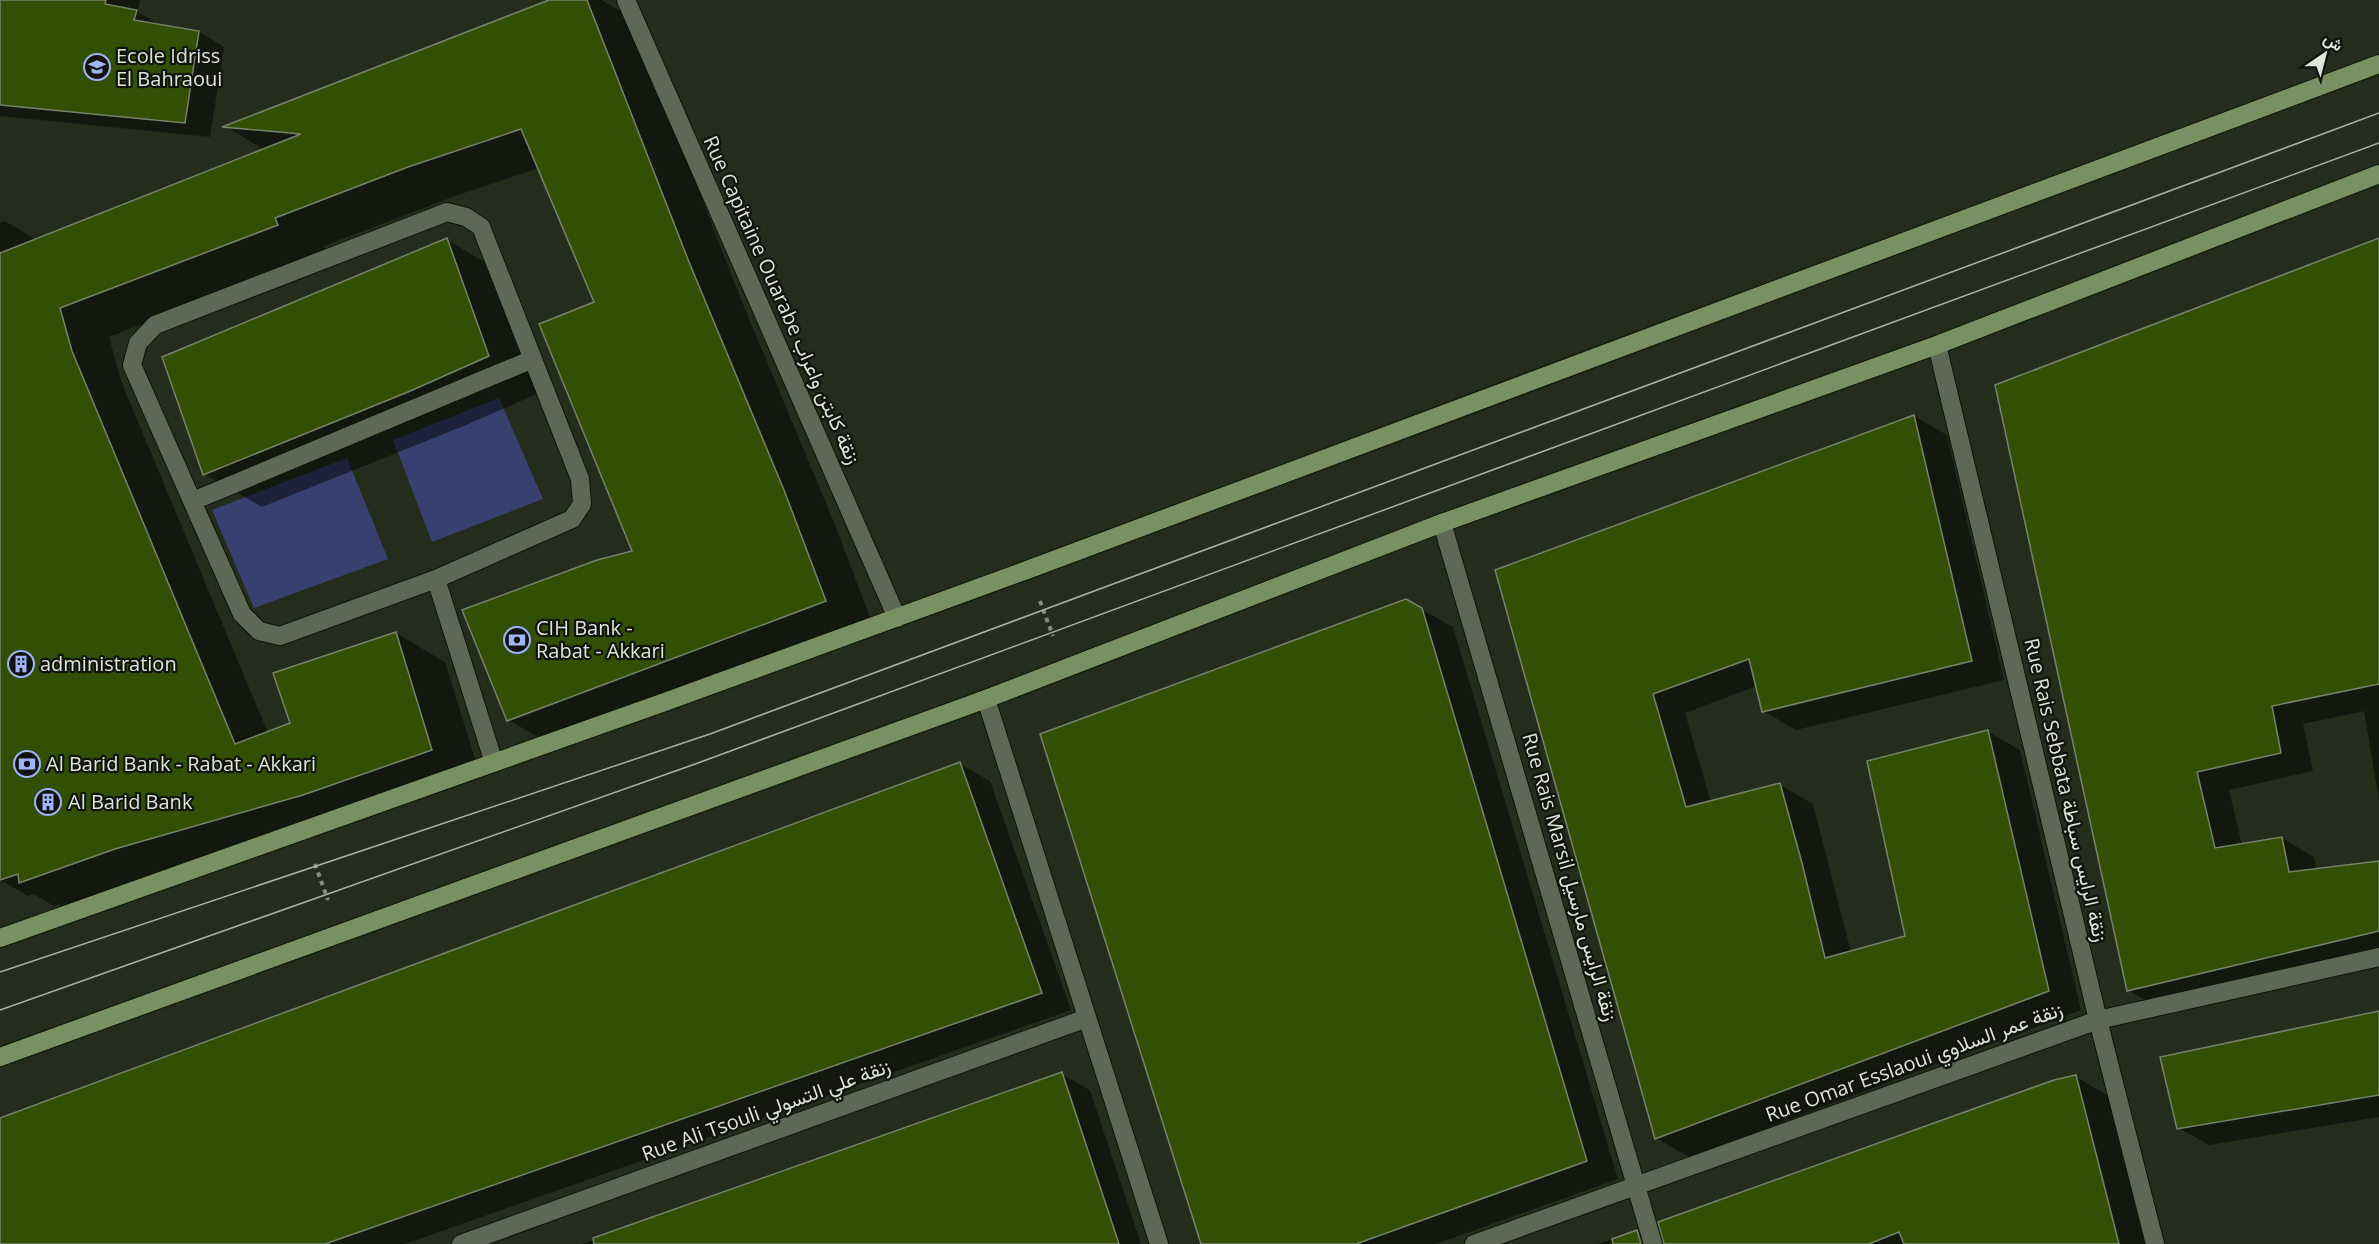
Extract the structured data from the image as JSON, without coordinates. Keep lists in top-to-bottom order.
{
  "streets": {
    "street": [
      "Rue Capitaine Ouarabe زنقة كابتن واعراب",
      "Rue Rais Sebbata زنقة الرايس سباطة",
      "Rue Rais Marsil زنقة الرايس مارسيل",
      "Rue Omar Esslaoui زنقة عمر السلاوي",
      "Rue Ali Tsouli زنقة علي التسولي"
    ]
  },
  "crossings": [
    ["Rue Rais Sebbata زنقة الرايس سباطة", "Rue Omar Esslaoui زنقة عمر السلاوي"],
    ["Rue Rais Marsil زنقة الرايس مارسيل", "Rue Omar Esslaoui زنقة عمر السلاوي"]
  ],
  "places": {
    "school or university": ["Ecole Idriss El Bahraoui"],
    "bank": ["CIH Bank - Rabat - Akkari", "Al Barid Bank - Rabat - Akkari"],
    "building": ["administration", "Al Barid Bank"]
  },
  "north": "top right"
}
